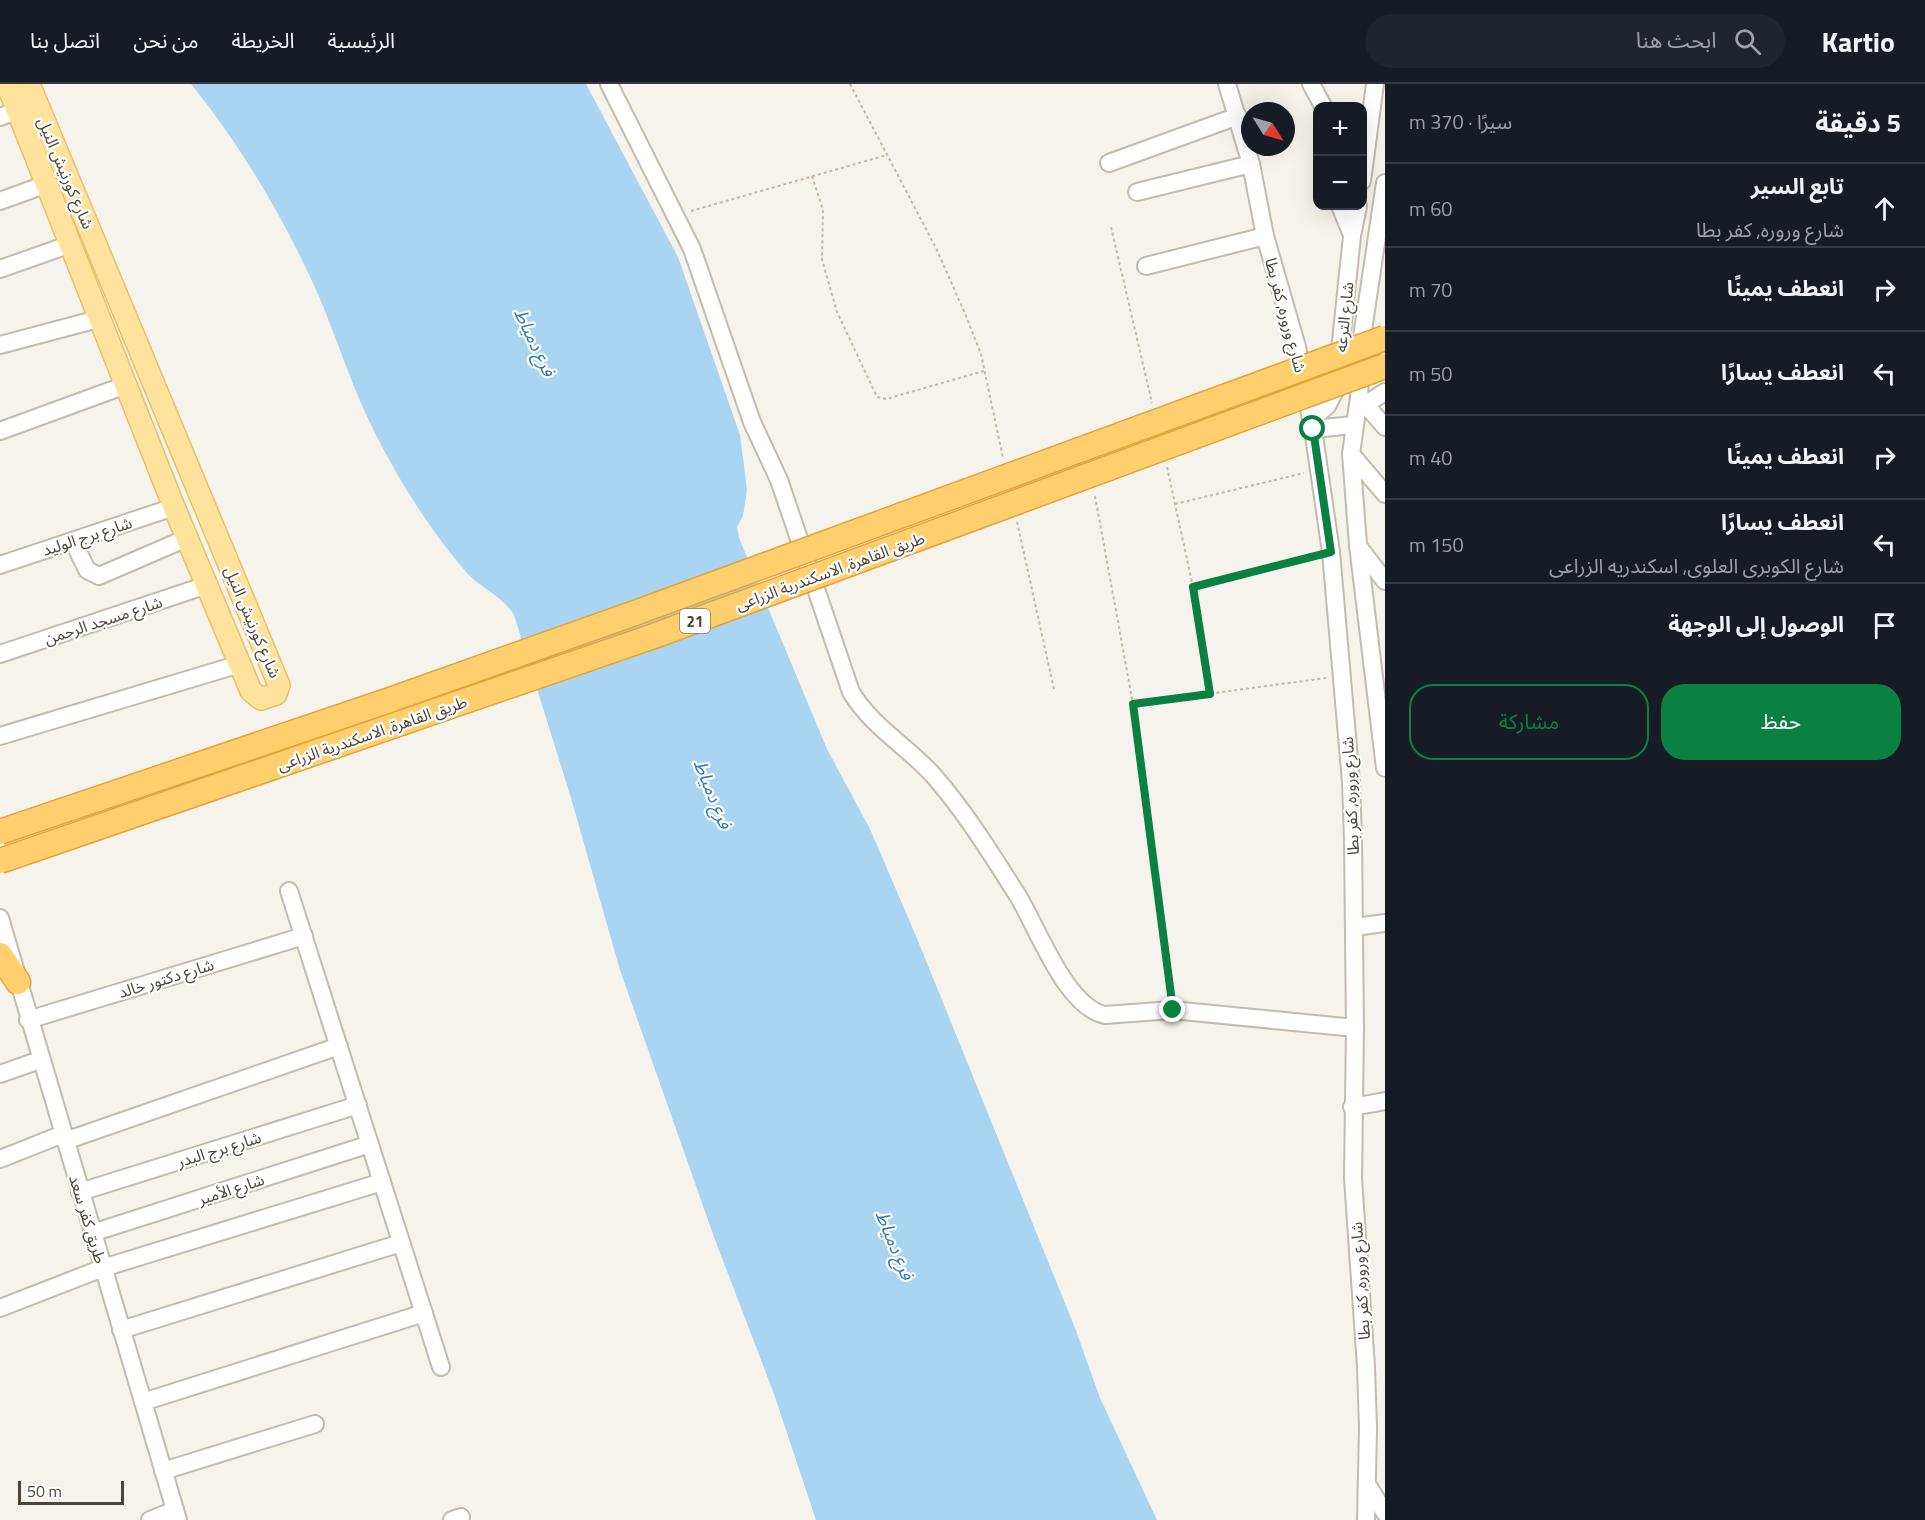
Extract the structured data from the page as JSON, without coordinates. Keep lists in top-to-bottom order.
{
  "streets": {
    "highway": ["طريق القاهرة, الاسكندرية الزراعى", "21"],
    "main road": ["شارع كورنيش النيل"],
    "street": [
      "شارع وروره, كفر بطا",
      "شارع الترعه",
      "شارع برج الوليد",
      "شارع مسجد الرحمن",
      "شارع دكتور خالد",
      "شارع برج البدر",
      "شارع الأمير",
      "طريق كفر سعد"
    ]
  },
  "crossings": [
    ["شارع كورنيش النيل", "شارع برج الوليد"],
    ["شارع كورنيش النيل", "شارع مسجد الرحمن"],
    ["شارع وروره, كفر بطا", "شارع الترعه"],
    ["شارع دكتور خالد", "طريق كفر سعد"],
    ["شارع برج البدر", "طريق كفر سعد"],
    ["شارع الأمير", "طريق كفر سعد"]
  ],
  "water": ["فرع دمياط"],
  "scale_bar": "50 m",
  "north": "bottom right",
  "page": {
    "header": "Kartio",
    "search": "ابحث هنا",
    "nav": [
      "الرئيسية",
      "الخريطة",
      "من نحن",
      "اتصل بنا"
    ],
    "heading": ["5 دقيقة", "سيرًا · 370 m"],
    "map_buttons": ["+", "−"],
    "list": [
      ["تابع السير", "شارع وروره, كفر بطا", "60 m"],
      ["انعطف يمينًا", "70 m"],
      ["انعطف يسارًا", "50 m"],
      ["انعطف يمينًا", "40 m"],
      ["انعطف يسارًا", "شارع الكوبرى العلوى, اسكندريه الزراعى", "150 m"],
      "الوصول إلى الوجهة"
    ],
    "buttons": ["حفظ", "مشاركة"],
    "scale": "50 m"
  }
}
